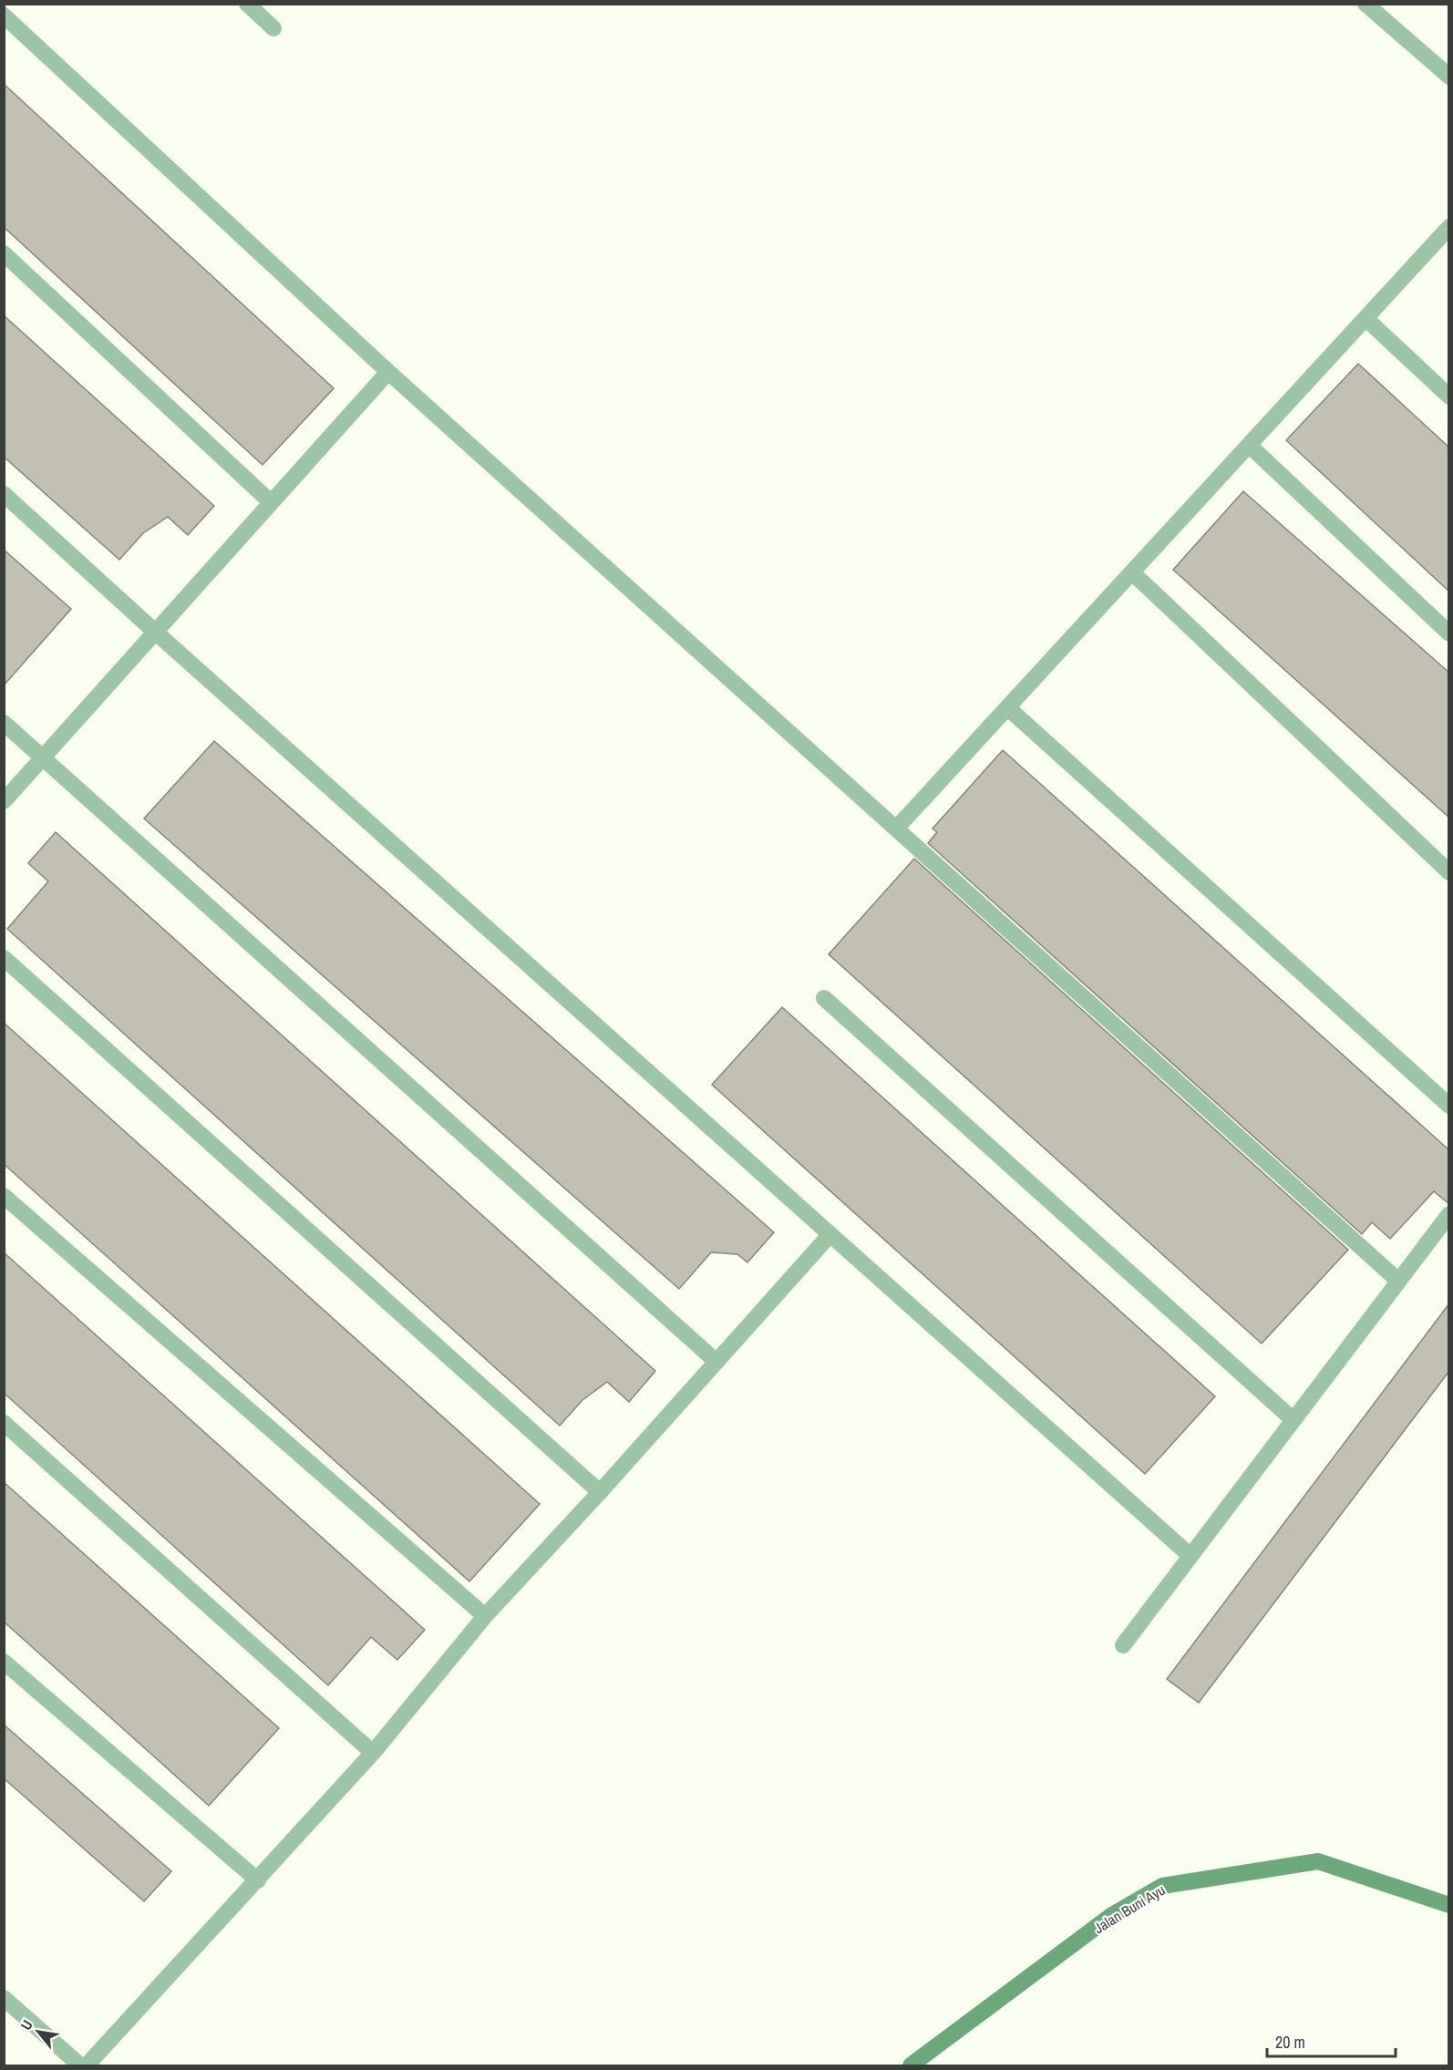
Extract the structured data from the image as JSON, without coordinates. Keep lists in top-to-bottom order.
{
  "streets": {
    "main road": ["Jalan Buni Ayu"]
  },
  "scale_bar": "20 m",
  "north": "top left"
}
